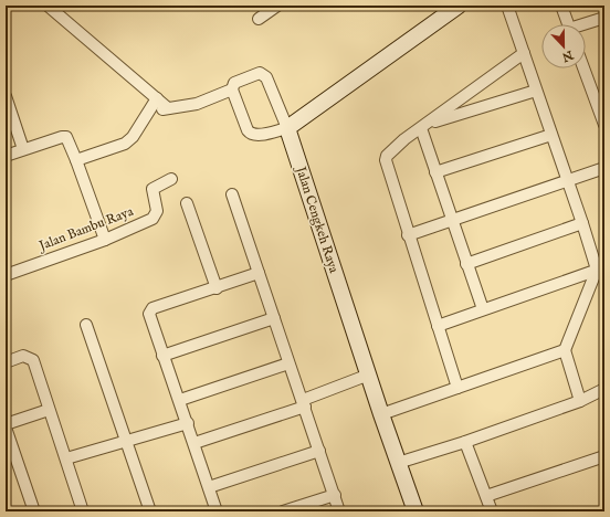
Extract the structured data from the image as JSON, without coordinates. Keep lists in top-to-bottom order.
{
  "streets": {
    "street": ["Jalan Cengkeh Raya", "Jalan Bambu Raya"]
  },
  "north": "bottom"
}
